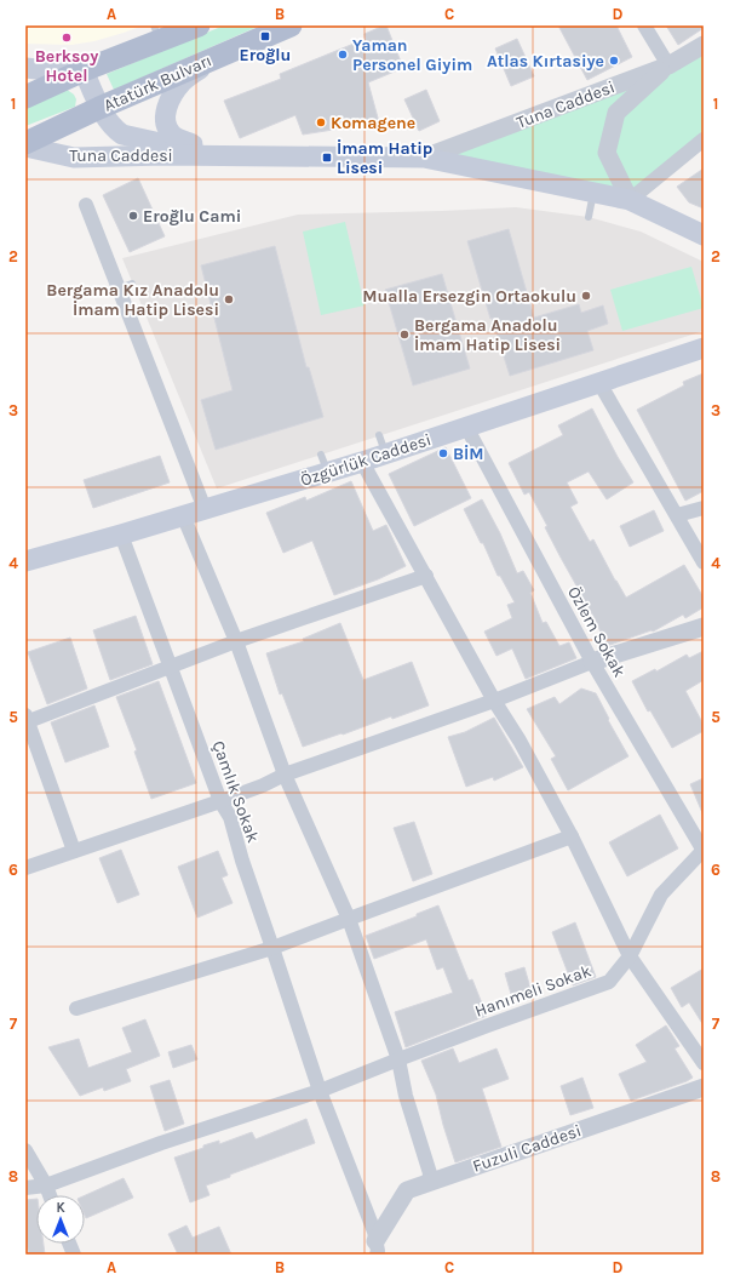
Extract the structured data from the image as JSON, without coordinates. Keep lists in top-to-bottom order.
{
  "streets": {
    "main road": ["Atatürk Bulvarı", "Tuna Caddesi", "Özgürlük Caddesi"],
    "street": [
      "Özlem Sokak",
      "Çamlık Sokak",
      "Hanımeli Sokak",
      "Fuzuli Caddesi"
    ]
  },
  "crossings": [
    ["Atatürk Bulvarı", "Tuna Caddesi"],
    ["Özgürlük Caddesi", "Özlem Sokak"],
    ["Özgürlük Caddesi", "Çamlık Sokak"],
    ["Özlem Sokak", "Hanımeli Sokak"],
    ["Çamlık Sokak", "Hanımeli Sokak"],
    ["Çamlık Sokak", "Fuzuli Caddesi"]
  ],
  "places": {
    "transit": ["Eroğlu", "İmam Hatip Lisesi"],
    "other": [
      "Berksoy Hotel",
      "Yaman Personel Giyim",
      "Atlas Kırtasiye",
      "Komagene",
      "Eroğlu Cami",
      "Mualla Ersezgin Ortaokulu",
      "Bergama Kız Anadolu İmam Hatip Lisesi",
      "Bergama Anadolu İmam Hatip Lisesi",
      "BİM"
    ]
  },
  "north": "top",
  "grid": {
    "columns": [
      "A",
      "B",
      "C",
      "D"
    ],
    "rows": [
      "1",
      "2",
      "3",
      "4",
      "5",
      "6",
      "7",
      "8"
    ]
  }
}
